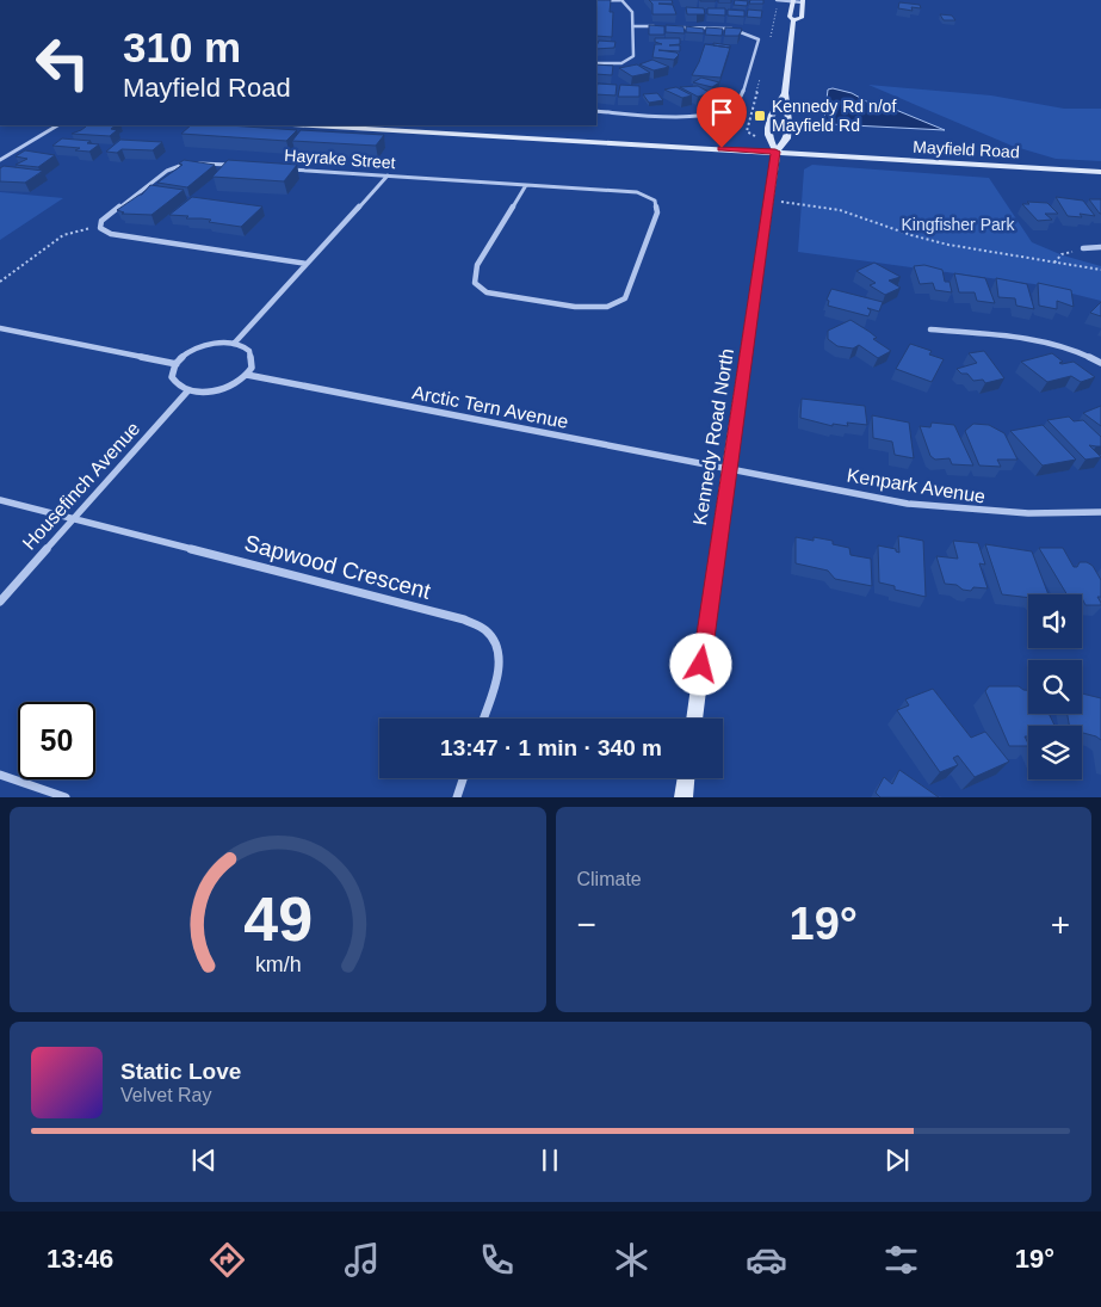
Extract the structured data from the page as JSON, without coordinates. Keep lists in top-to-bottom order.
{
  "streets": {
    "main road": ["Mayfield Road", "Kennedy Road North"],
    "street": [
      "Hayrake Street",
      "Arctic Tern Avenue",
      "Housefinch Avenue",
      "Kenpark Avenue",
      "Sapwood Crescent"
    ]
  },
  "crossings": [
    ["Mayfield Road", "Kennedy Road North"],
    ["Arctic Tern Avenue", "Kennedy Road North"],
    ["Arctic Tern Avenue", "Kenpark Avenue"],
    ["Kennedy Road North", "Kenpark Avenue"],
    ["Housefinch Avenue", "Sapwood Crescent"]
  ],
  "parks": ["Kingfisher Park"],
  "places": {
    "transit": ["Kennedy Rd n/of Mayfield Rd"]
  },
  "page": {
    "turn": ["310 m", "Mayfield Road"],
    "limit": "50",
    "trip": "13:47 · 1 min · 340 m",
    "tile": "Climate",
    "heat": ["−", "19°", "+"],
    "song": ["Static Love", "Velvet Ray"],
    "tabs": ["13:46", "19°"],
    "gauge": ["49", "km/h"]
  }
}
